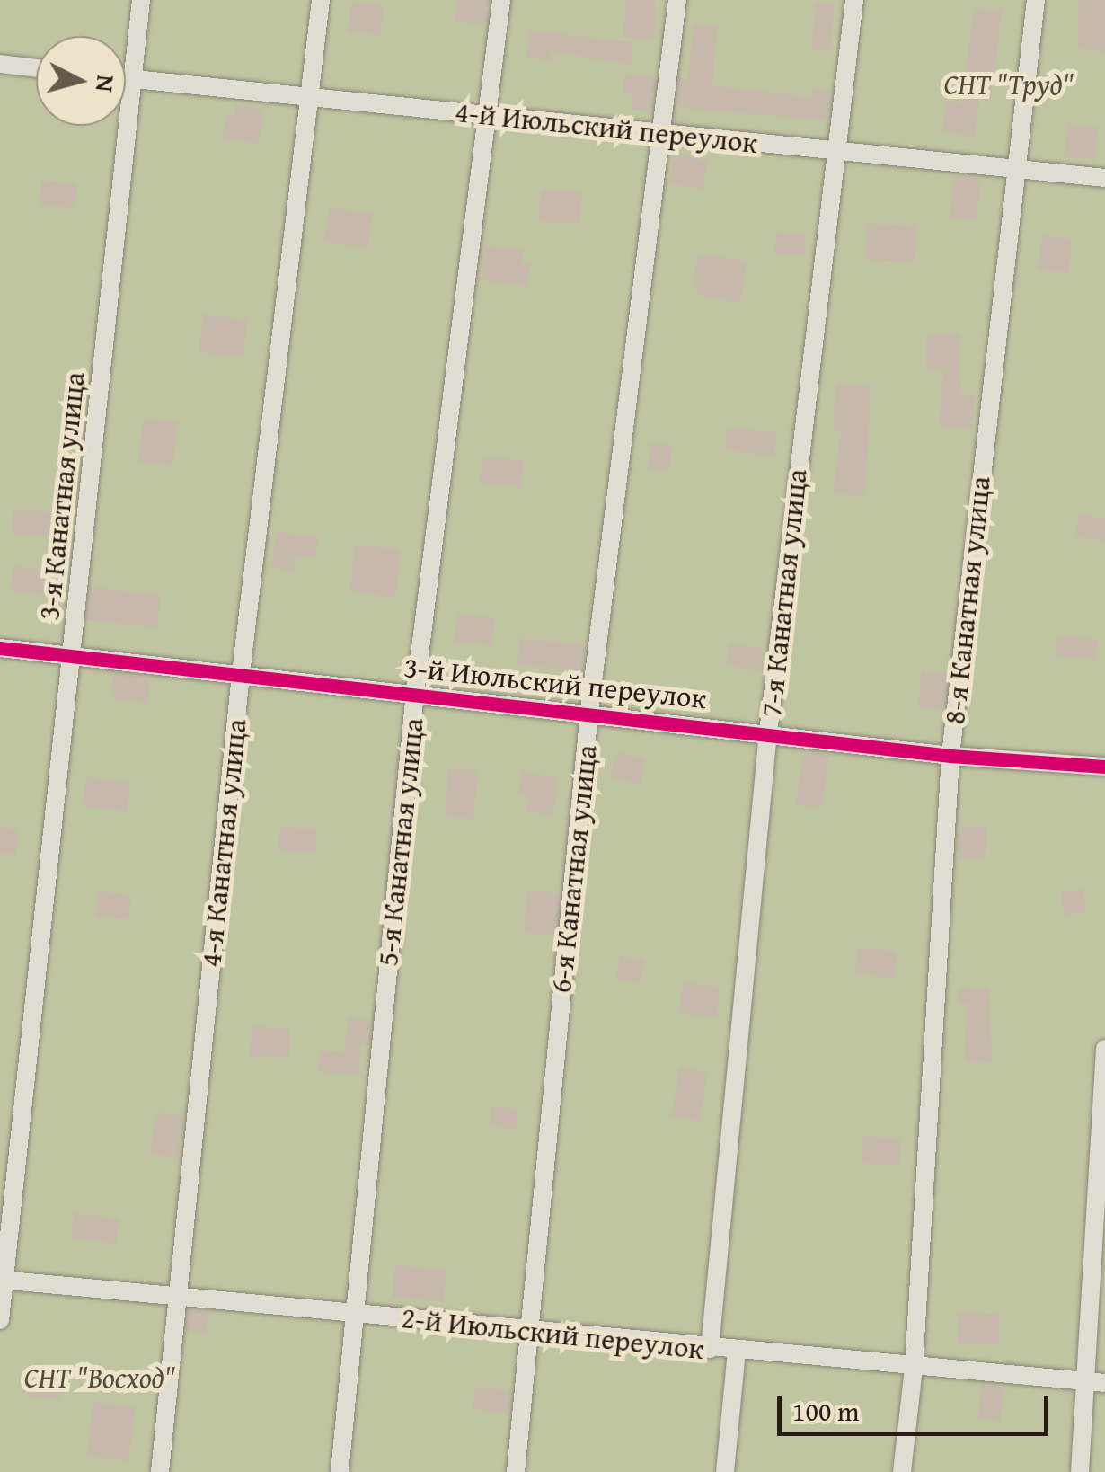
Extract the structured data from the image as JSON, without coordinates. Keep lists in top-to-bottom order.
{
  "streets": {
    "street": [
      "4-й Июльский переулок",
      "3-я Канатная улица",
      "7-я Канатная улица",
      "8-я Канатная улица",
      "3-й Июльский переулок",
      "5-я Канатная улица",
      "4-я Канатная улица",
      "6-я Канатная улица",
      "2-й Июльский переулок"
    ]
  },
  "crossings": [
    ["4-й Июльский переулок", "3-я Канатная улица"],
    ["4-й Июльский переулок", "7-я Канатная улица"],
    ["4-й Июльский переулок", "8-я Канатная улица"],
    ["4-й Июльский переулок", "5-я Канатная улица"],
    ["4-й Июльский переулок", "4-я Канатная улица"],
    ["4-й Июльский переулок", "6-я Канатная улица"],
    ["3-я Канатная улица", "3-й Июльский переулок"],
    ["3-я Канатная улица", "2-й Июльский переулок"],
    ["7-я Канатная улица", "3-й Июльский переулок"],
    ["7-я Канатная улица", "2-й Июльский переулок"],
    ["8-я Канатная улица", "3-й Июльский переулок"],
    ["8-я Канатная улица", "2-й Июльский переулок"],
    ["3-й Июльский переулок", "5-я Канатная улица"],
    ["3-й Июльский переулок", "4-я Канатная улица"],
    ["3-й Июльский переулок", "6-я Канатная улица"],
    ["5-я Канатная улица", "2-й Июльский переулок"],
    ["4-я Канатная улица", "2-й Июльский переулок"],
    ["6-я Канатная улица", "2-й Июльский переулок"]
  ],
  "parks": ["СНТ \"Труд\"", "СНТ \"Восход\""],
  "scale_bar": "100 m",
  "north": "right"
}
